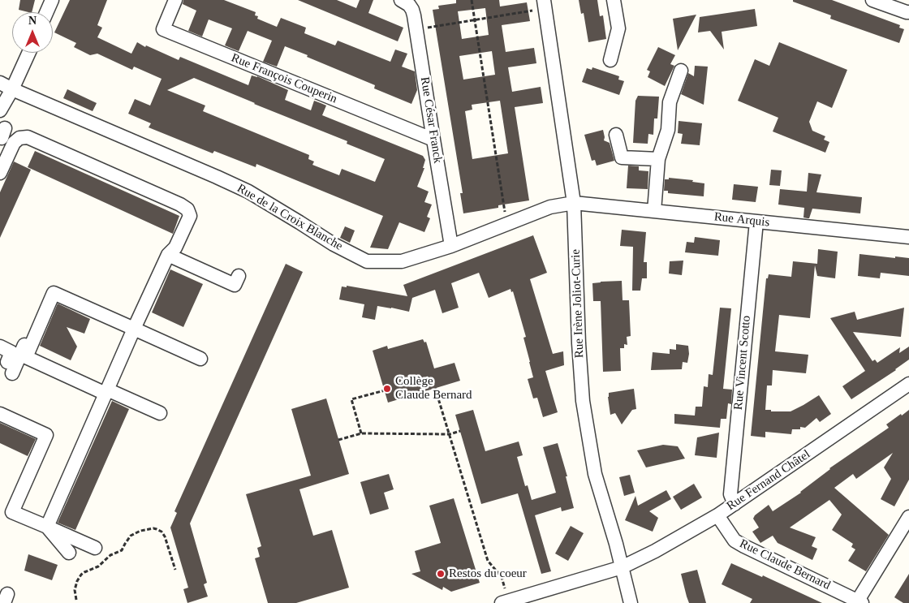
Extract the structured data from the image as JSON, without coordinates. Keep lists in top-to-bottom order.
{
  "streets": {
    "street": [
      "Rue François Couperin",
      "Rue César Franck",
      "Rue de la Croix Blanche",
      "Rue Arquis",
      "Rue Irène Joliot-Curie",
      "Rue Vincent Scotto",
      "Rue Fernand Châtel",
      "Rue Claude Bernard"
    ]
  },
  "crossings": [
    ["Rue François Couperin", "Rue César Franck"],
    ["Rue César Franck", "Rue de la Croix Blanche"],
    ["Rue de la Croix Blanche", "Rue Arquis"],
    ["Rue de la Croix Blanche", "Rue Irène Joliot-Curie"],
    ["Rue Arquis", "Rue Irène Joliot-Curie"],
    ["Rue Arquis", "Rue Vincent Scotto"],
    ["Rue Irène Joliot-Curie", "Rue Fernand Châtel"],
    ["Rue Vincent Scotto", "Rue Fernand Châtel"],
    ["Rue Fernand Châtel", "Rue Claude Bernard"]
  ],
  "places": ["Collège Claude Bernard", "Restos du coeur"],
  "north": "top"
}
